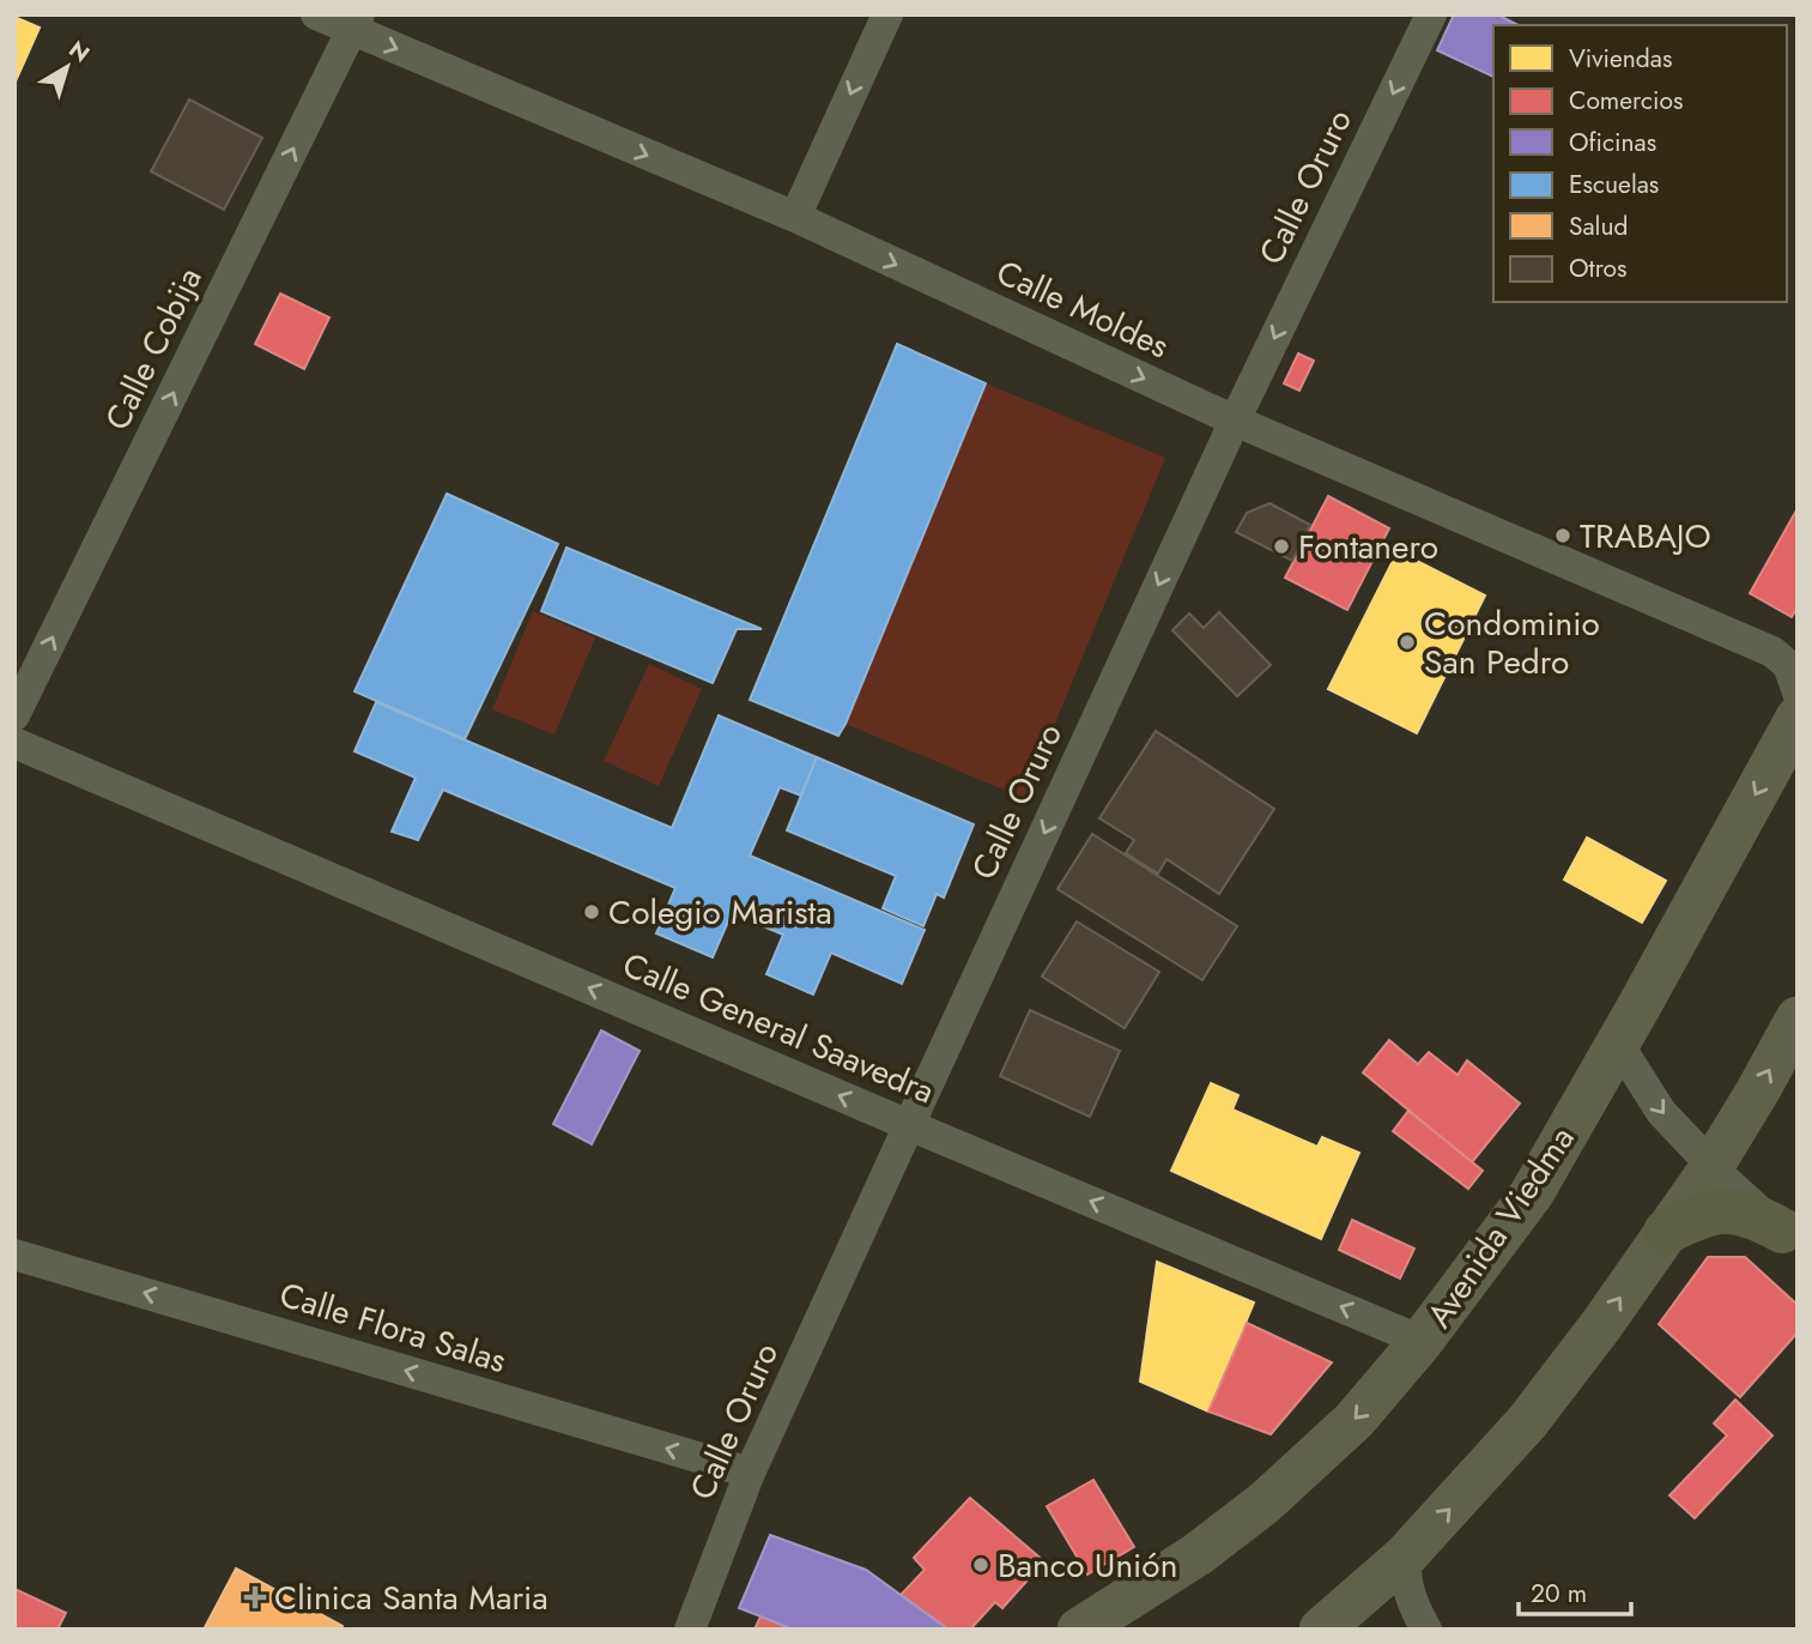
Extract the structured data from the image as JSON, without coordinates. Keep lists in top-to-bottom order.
{
  "streets": {
    "main road": ["Avenida Viedma"],
    "street": [
      "Calle Oruro",
      "Calle Moldes",
      "Calle Cobija",
      "Calle General Saavedra",
      "Calle Flora Salas"
    ]
  },
  "crossings": [
    ["Calle Oruro", "Calle Moldes"],
    ["Calle Oruro", "Calle General Saavedra"],
    ["Calle Oruro", "Calle Flora Salas"],
    ["Calle Moldes", "Calle Cobija"],
    ["Calle General Saavedra", "Avenida Viedma"]
  ],
  "one_way": [
    "Calle Oruro",
    "Calle Moldes",
    "Calle Cobija",
    "Calle General Saavedra",
    "Calle Flora Salas"
  ],
  "places": {
    "other": [
      "TRABAJO",
      "Fontanero",
      "Condominio San Pedro",
      "Colegio Marista",
      "Banco Unión"
    ],
    "health": ["Clinica Santa Maria"]
  },
  "legend": [
    "Viviendas",
    "Comercios",
    "Oficinas",
    "Escuelas",
    "Salud",
    "Otros"
  ],
  "scale_bar": "20 m",
  "north": "top right"
}
